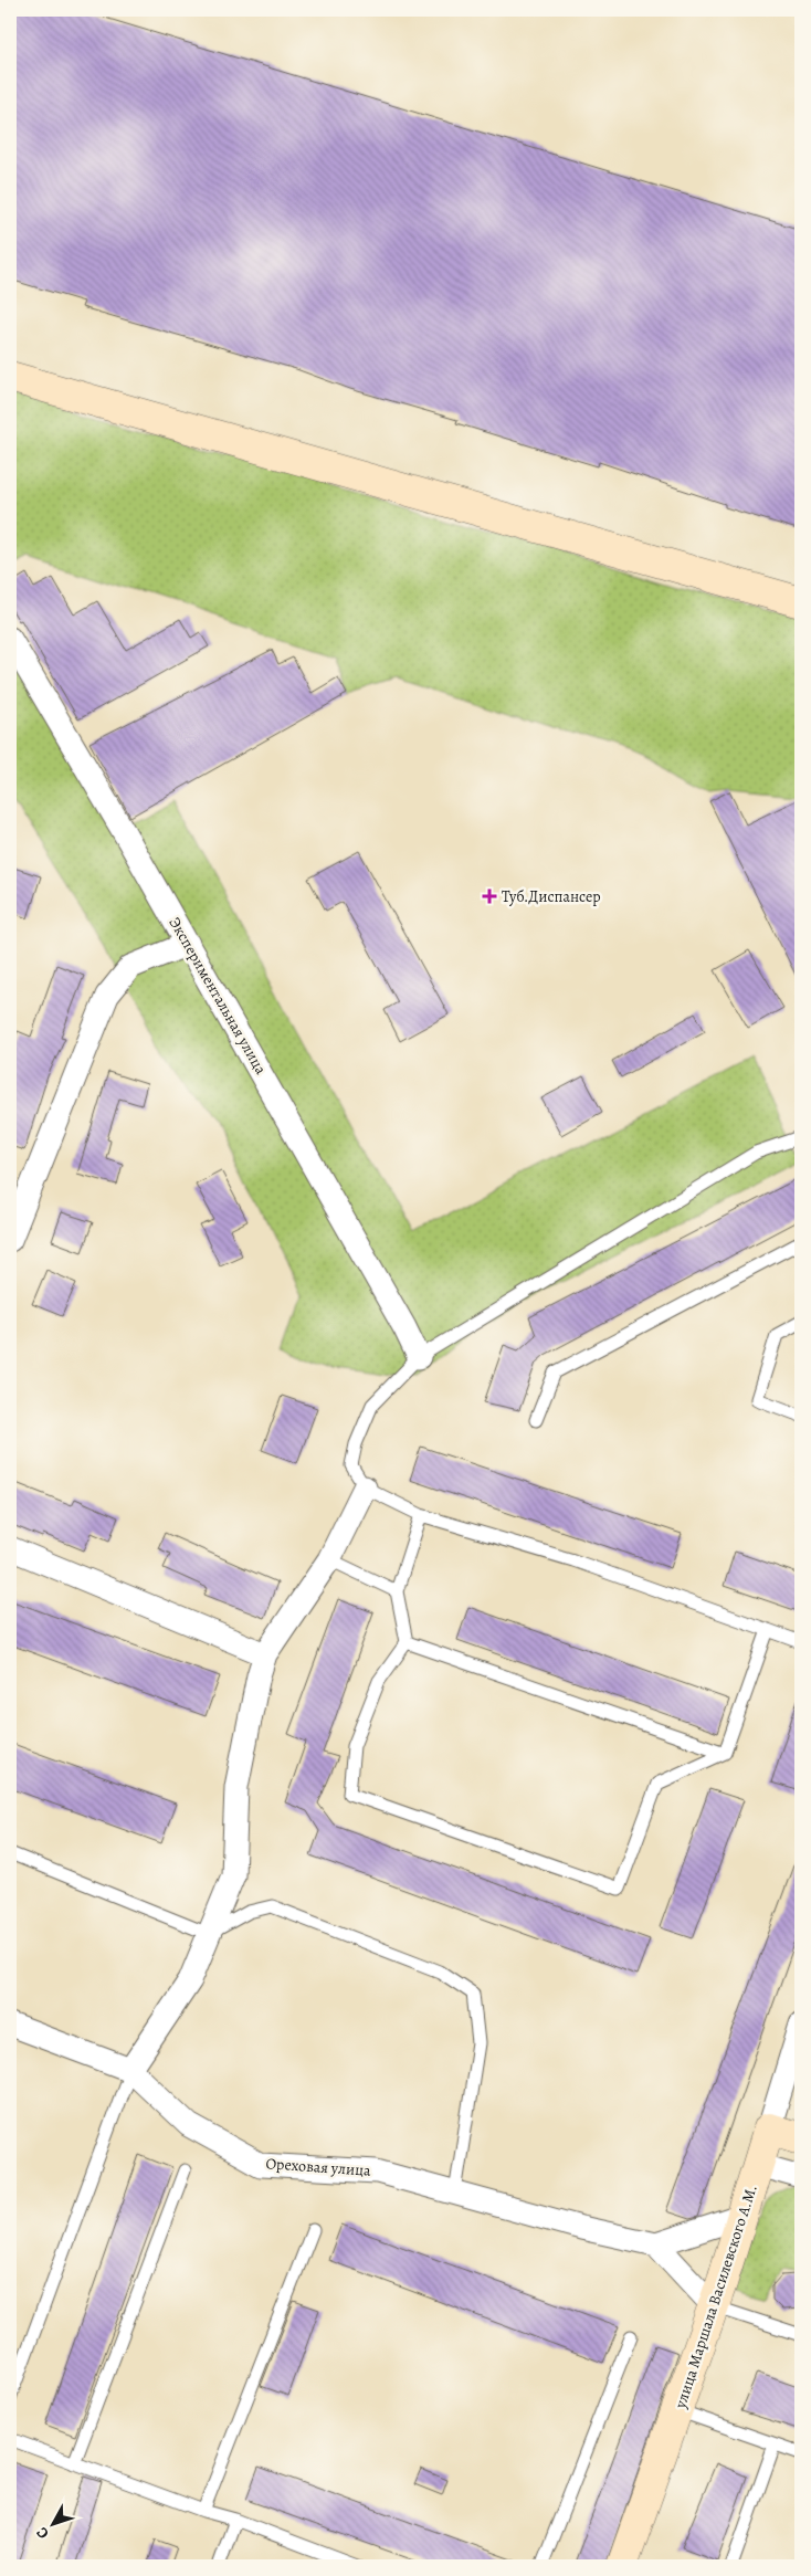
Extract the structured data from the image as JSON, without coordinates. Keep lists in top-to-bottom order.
{
  "streets": {
    "main road": ["улица Маршала Василевского А.М."],
    "street": ["Экспериментальная улица", "Ореховая улица"]
  },
  "crossings": [
    ["Ореховая улица", "улица Маршала Василевского А.М."]
  ],
  "places": {
    "health": ["Туб.Диспансер"]
  },
  "north": "bottom left"
}
